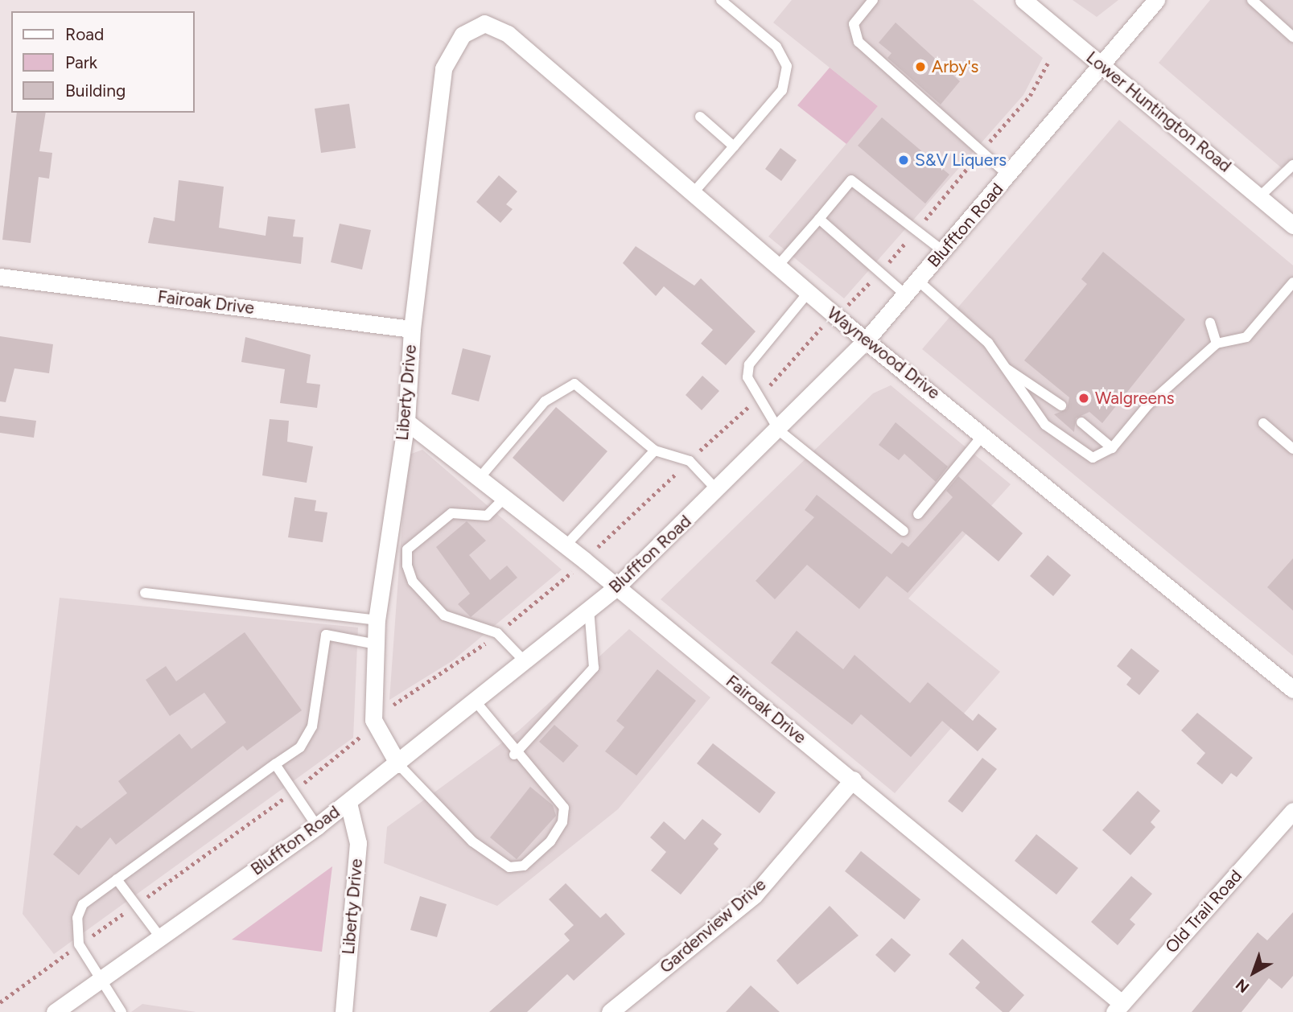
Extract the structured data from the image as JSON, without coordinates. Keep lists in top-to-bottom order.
{
  "streets": {
    "street": [
      "Lower Huntington Road",
      "Bluffton Road",
      "Fairoak Drive",
      "Waynewood Drive",
      "Liberty Drive",
      "Old Trail Road",
      "Gardenview Drive"
    ]
  },
  "crossings": [
    ["Lower Huntington Road", "Bluffton Road"],
    ["Bluffton Road", "Fairoak Drive"],
    ["Bluffton Road", "Waynewood Drive"],
    ["Bluffton Road", "Liberty Drive"],
    ["Fairoak Drive", "Liberty Drive"],
    ["Fairoak Drive", "Old Trail Road"],
    ["Fairoak Drive", "Gardenview Drive"],
    ["Waynewood Drive", "Liberty Drive"]
  ],
  "places": ["Arby's", "S&V Liquers", "Walgreens"],
  "legend": ["Road", "Park", "Building"],
  "north": "bottom left"
}
